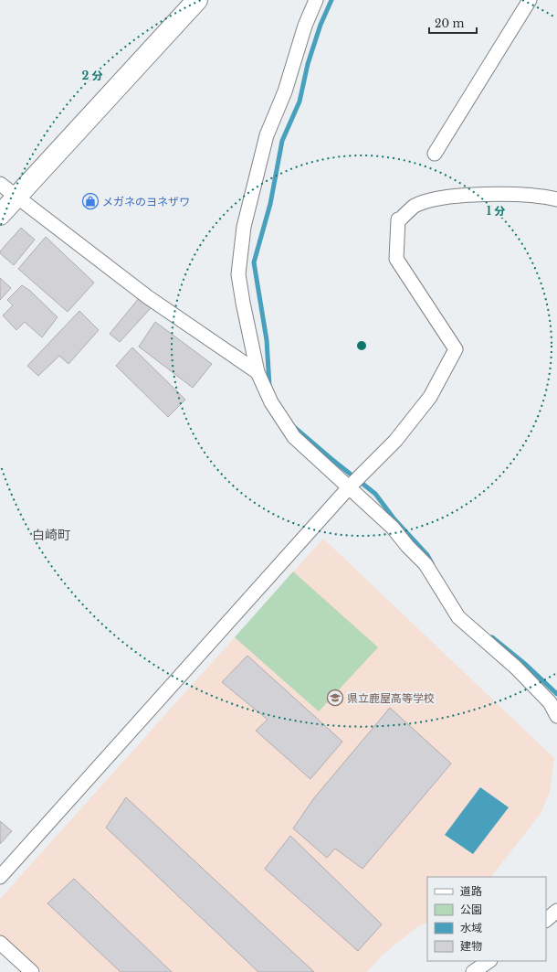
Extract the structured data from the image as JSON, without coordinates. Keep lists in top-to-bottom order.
{
  "districts": ["白崎町"],
  "places": {
    "shop": ["メガネのヨネザワ"],
    "school or university": ["県立鹿屋高等学校"]
  },
  "legend": [
    "道路",
    "公園",
    "水域",
    "建物"
  ],
  "scale_bar": "20 m",
  "rings": ["2 分", "1 分"]
}
